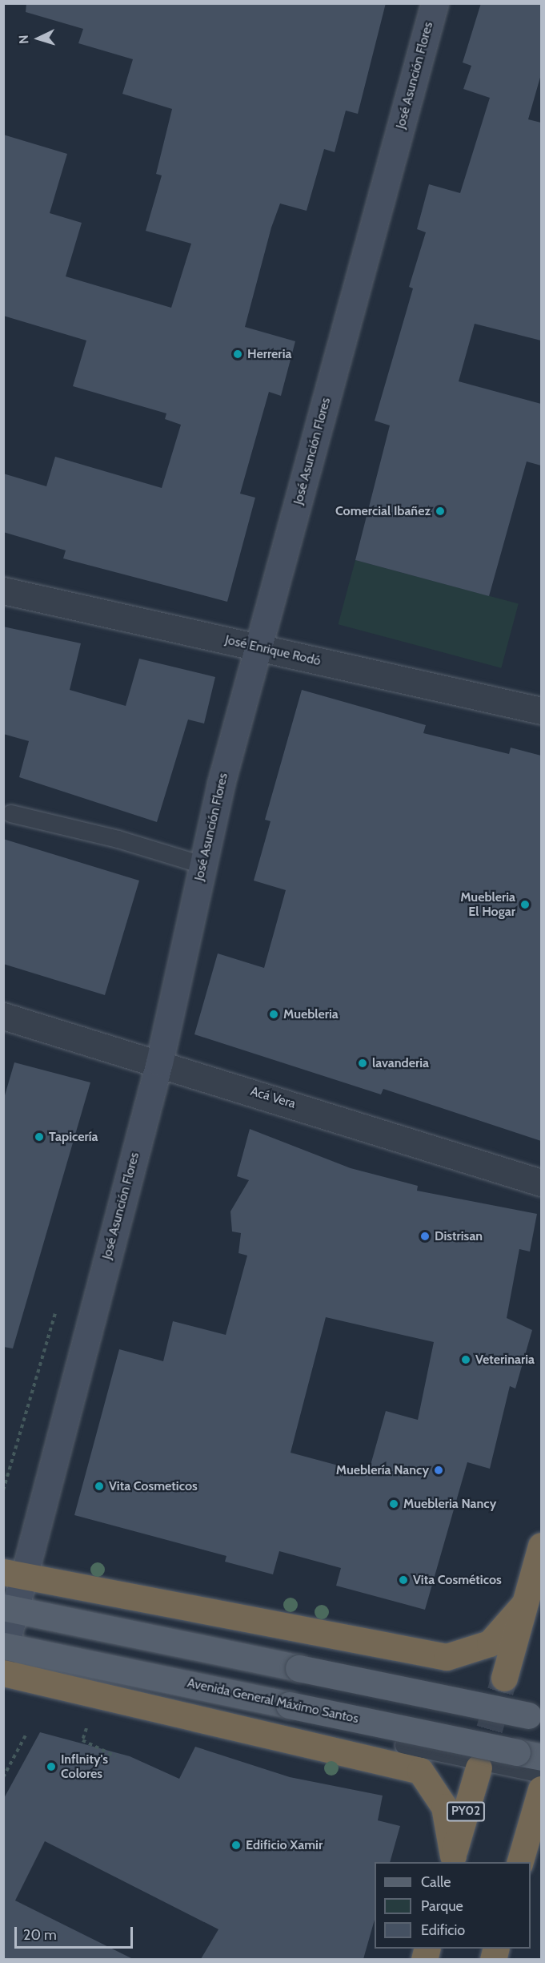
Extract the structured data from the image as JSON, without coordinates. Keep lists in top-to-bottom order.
{
  "streets": {
    "highway": ["PY02"],
    "main road": ["Avenida General Máximo Santos"],
    "street": ["José Asunción Flores", "José Enrique Rodó", "Acá Vera"]
  },
  "crossings": [
    ["José Asunción Flores", "José Enrique Rodó"],
    ["José Asunción Flores", "Acá Vera"],
    ["José Asunción Flores", "Avenida General Máximo Santos"]
  ],
  "places": [
    "Herreria",
    "Comercial Ibañez",
    "Muebleria El Hogar",
    "Muebleria",
    "lavanderia",
    "Tapicería",
    "Distrisan",
    "Veterinaria",
    "Mueblería Nancy",
    "Vita Cosmeticos",
    "Muebleria Nancy",
    "Vita Cosméticos",
    "Inflnity's Colores",
    "Edificio Xamir"
  ],
  "legend": ["Calle", "Parque", "Edificio"],
  "scale_bar": "20 m",
  "north": "left"
}
